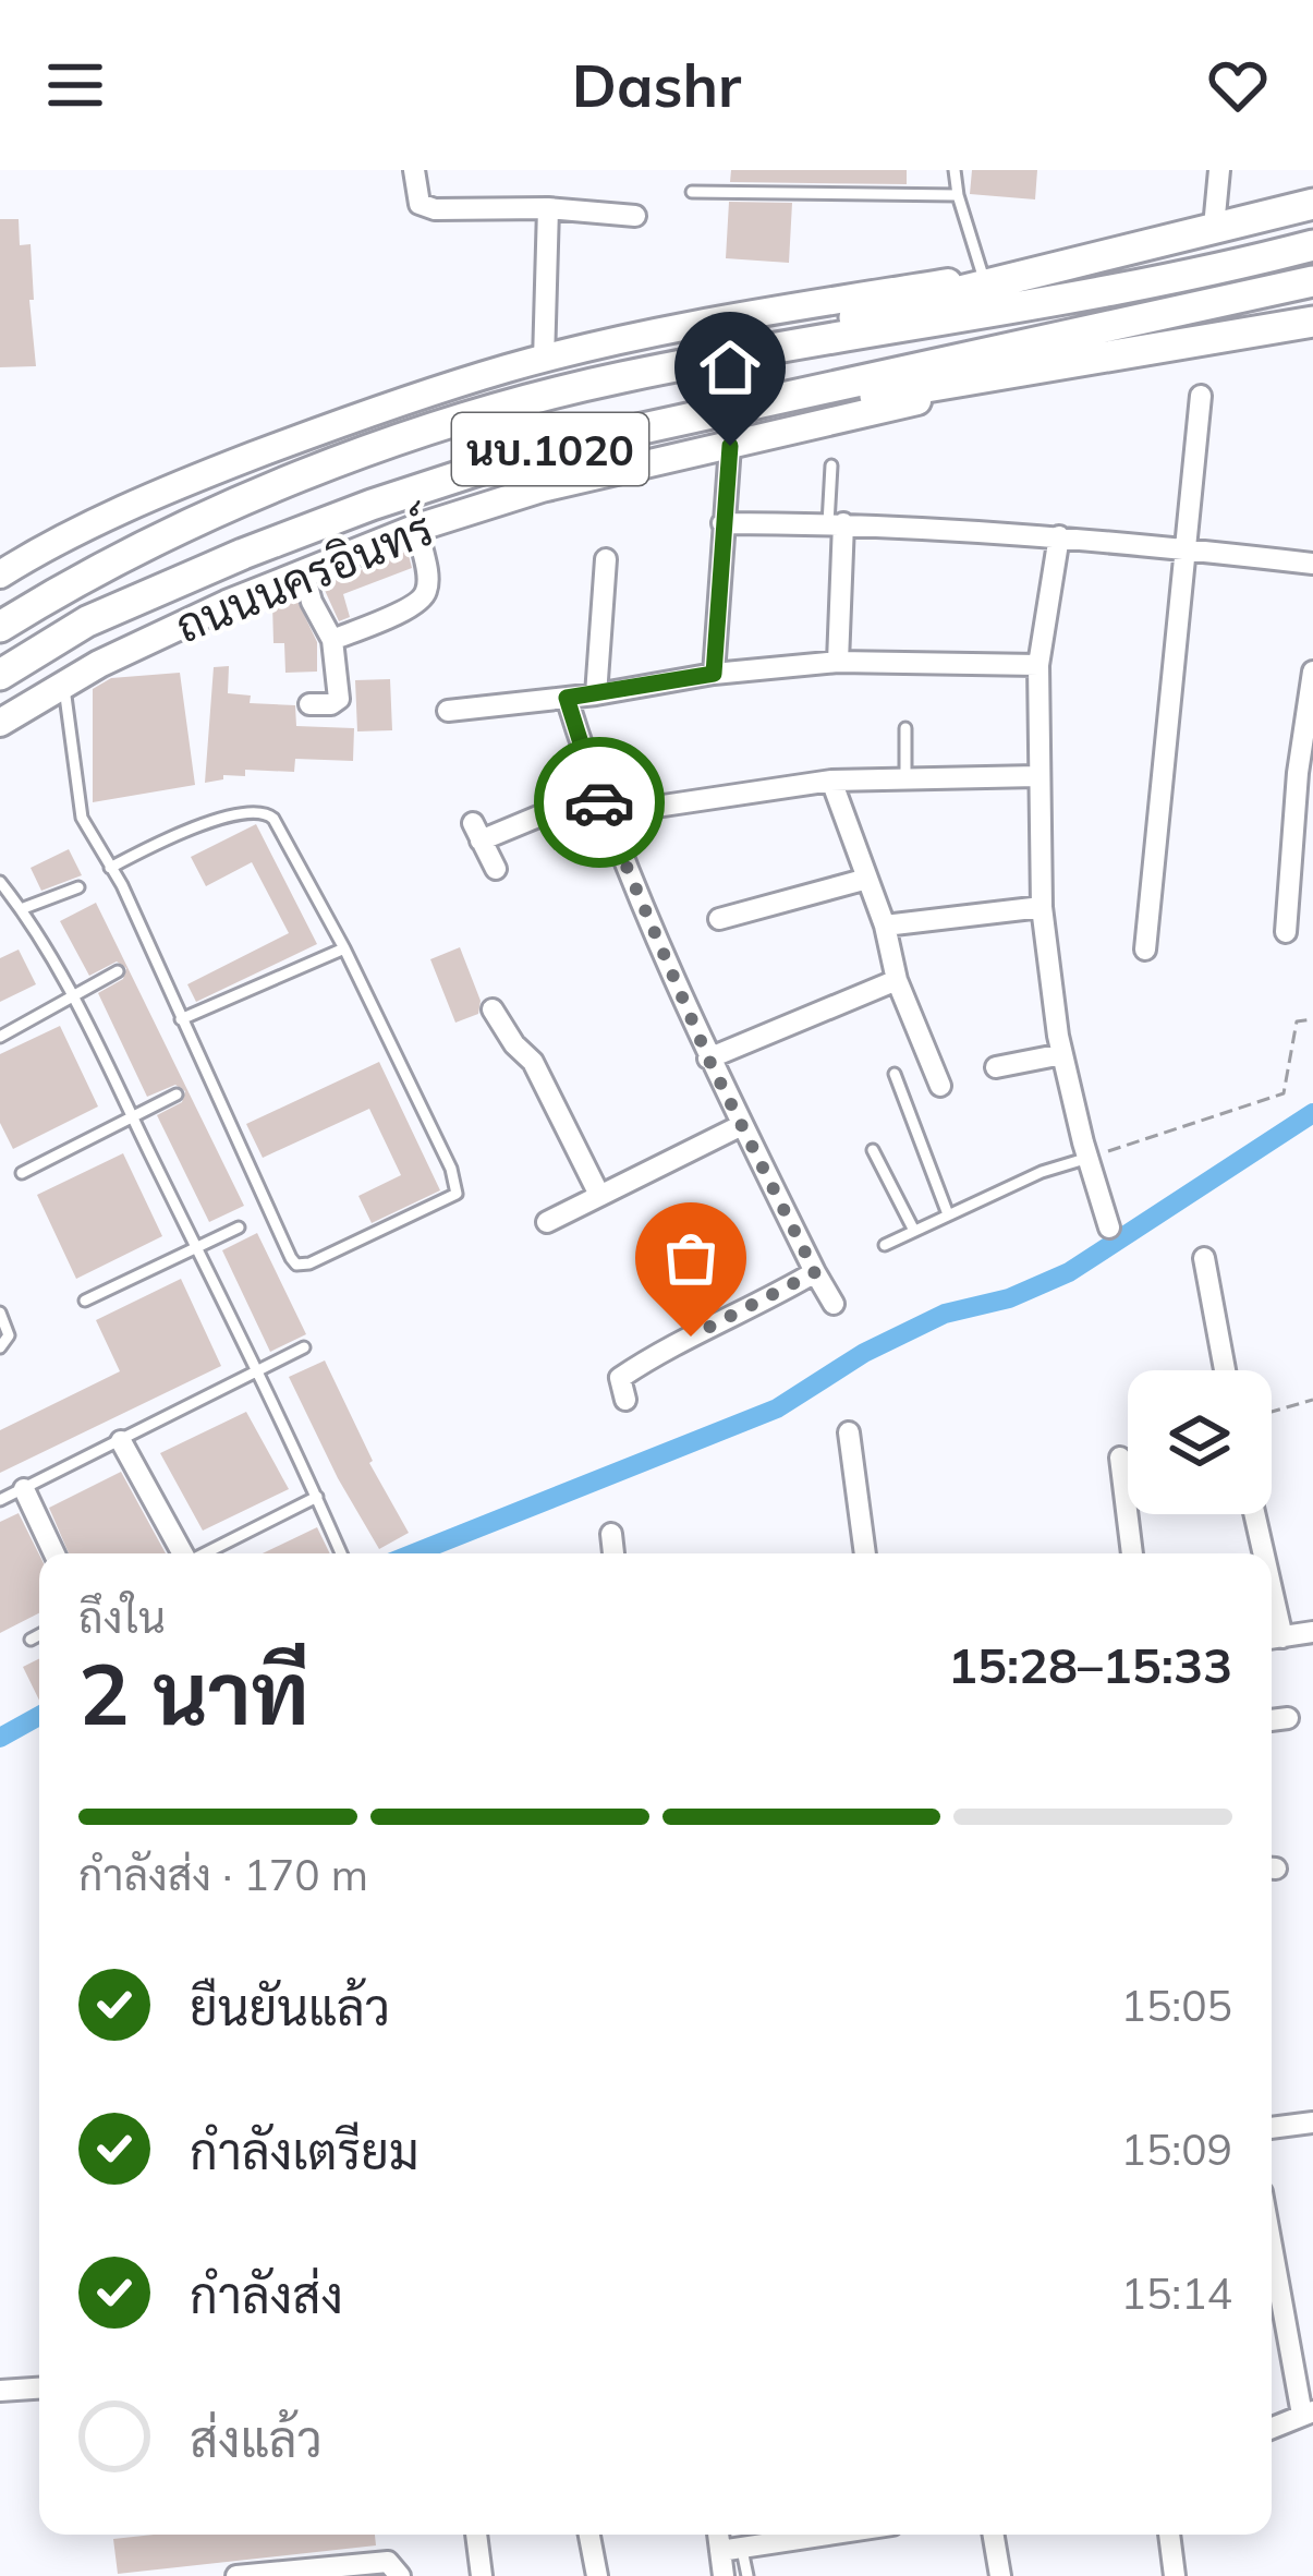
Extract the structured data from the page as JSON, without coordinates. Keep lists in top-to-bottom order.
{
  "streets": {
    "main road": ["นบ.1020", "ถนนนครอินทร์"]
  },
  "page": {
    "header": "Dashr",
    "heading": ["2 นาที", "ถึงใน", "15:28–15:33"],
    "bar": "กำลังส่ง · 170 m",
    "list": [
      ["ยืนยันแล้ว", "15:05"],
      ["กำลังเตรียม", "15:09"],
      ["กำลังส่ง", "15:14"],
      "ส่งแล้ว"
    ]
  }
}
